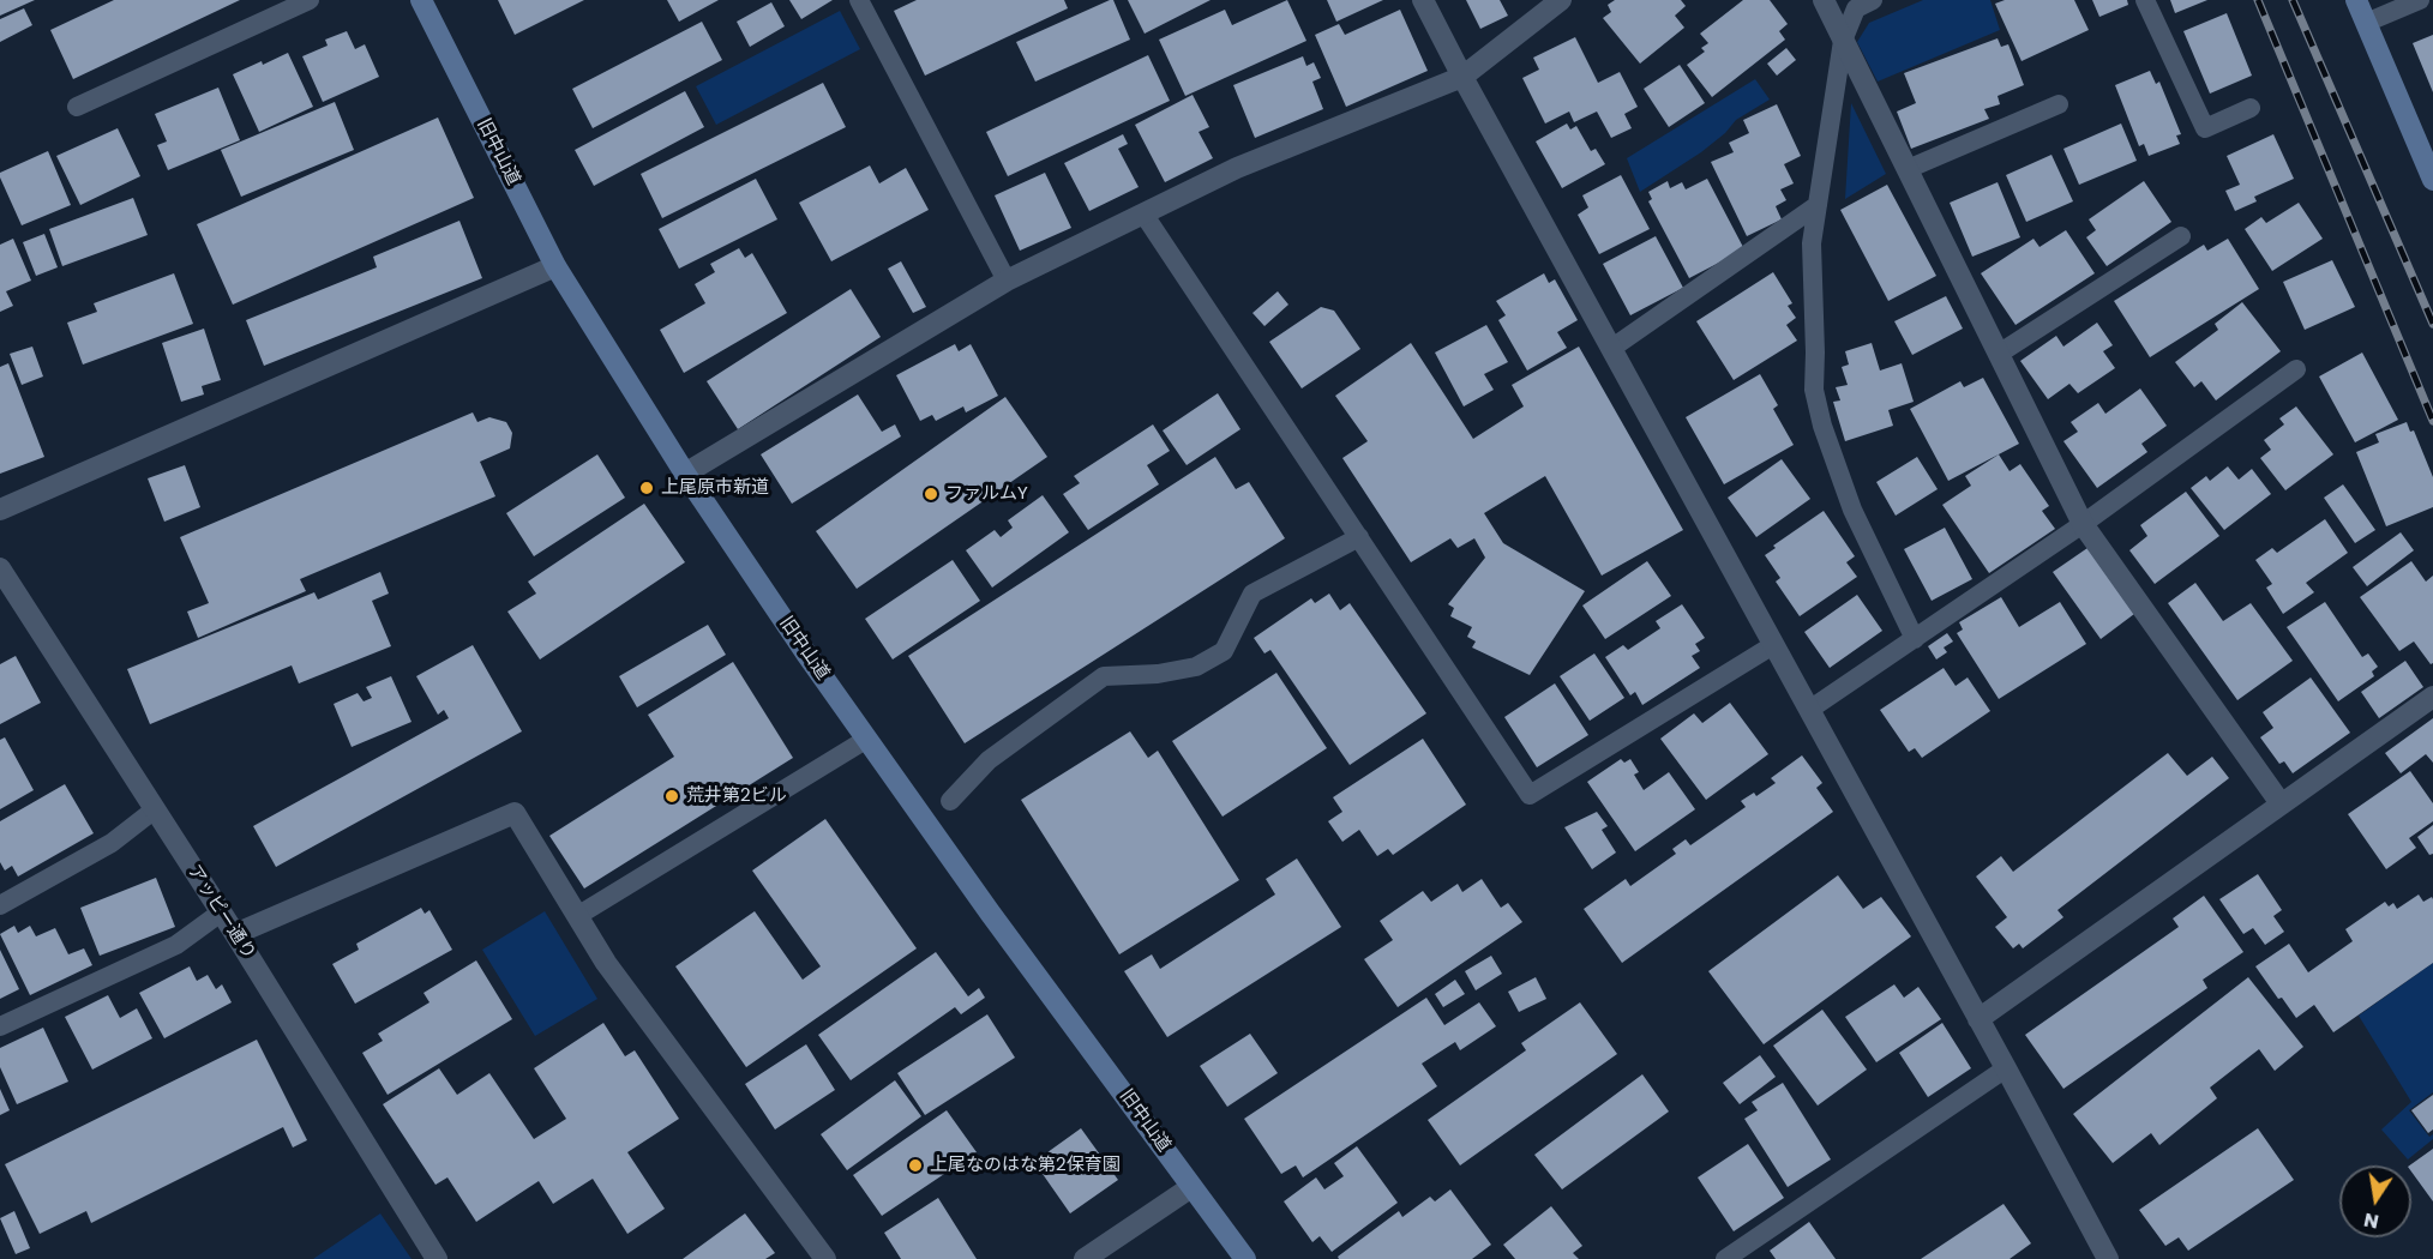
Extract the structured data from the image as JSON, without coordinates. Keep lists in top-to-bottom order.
{
  "streets": {
    "main road": ["旧中山道"],
    "street": ["アッピー通り"]
  },
  "places": [
    "上尾原市新道",
    "ファルムY",
    "荒井第2ビル",
    "上尾なのはな第2保育園"
  ],
  "north": "bottom"
}
